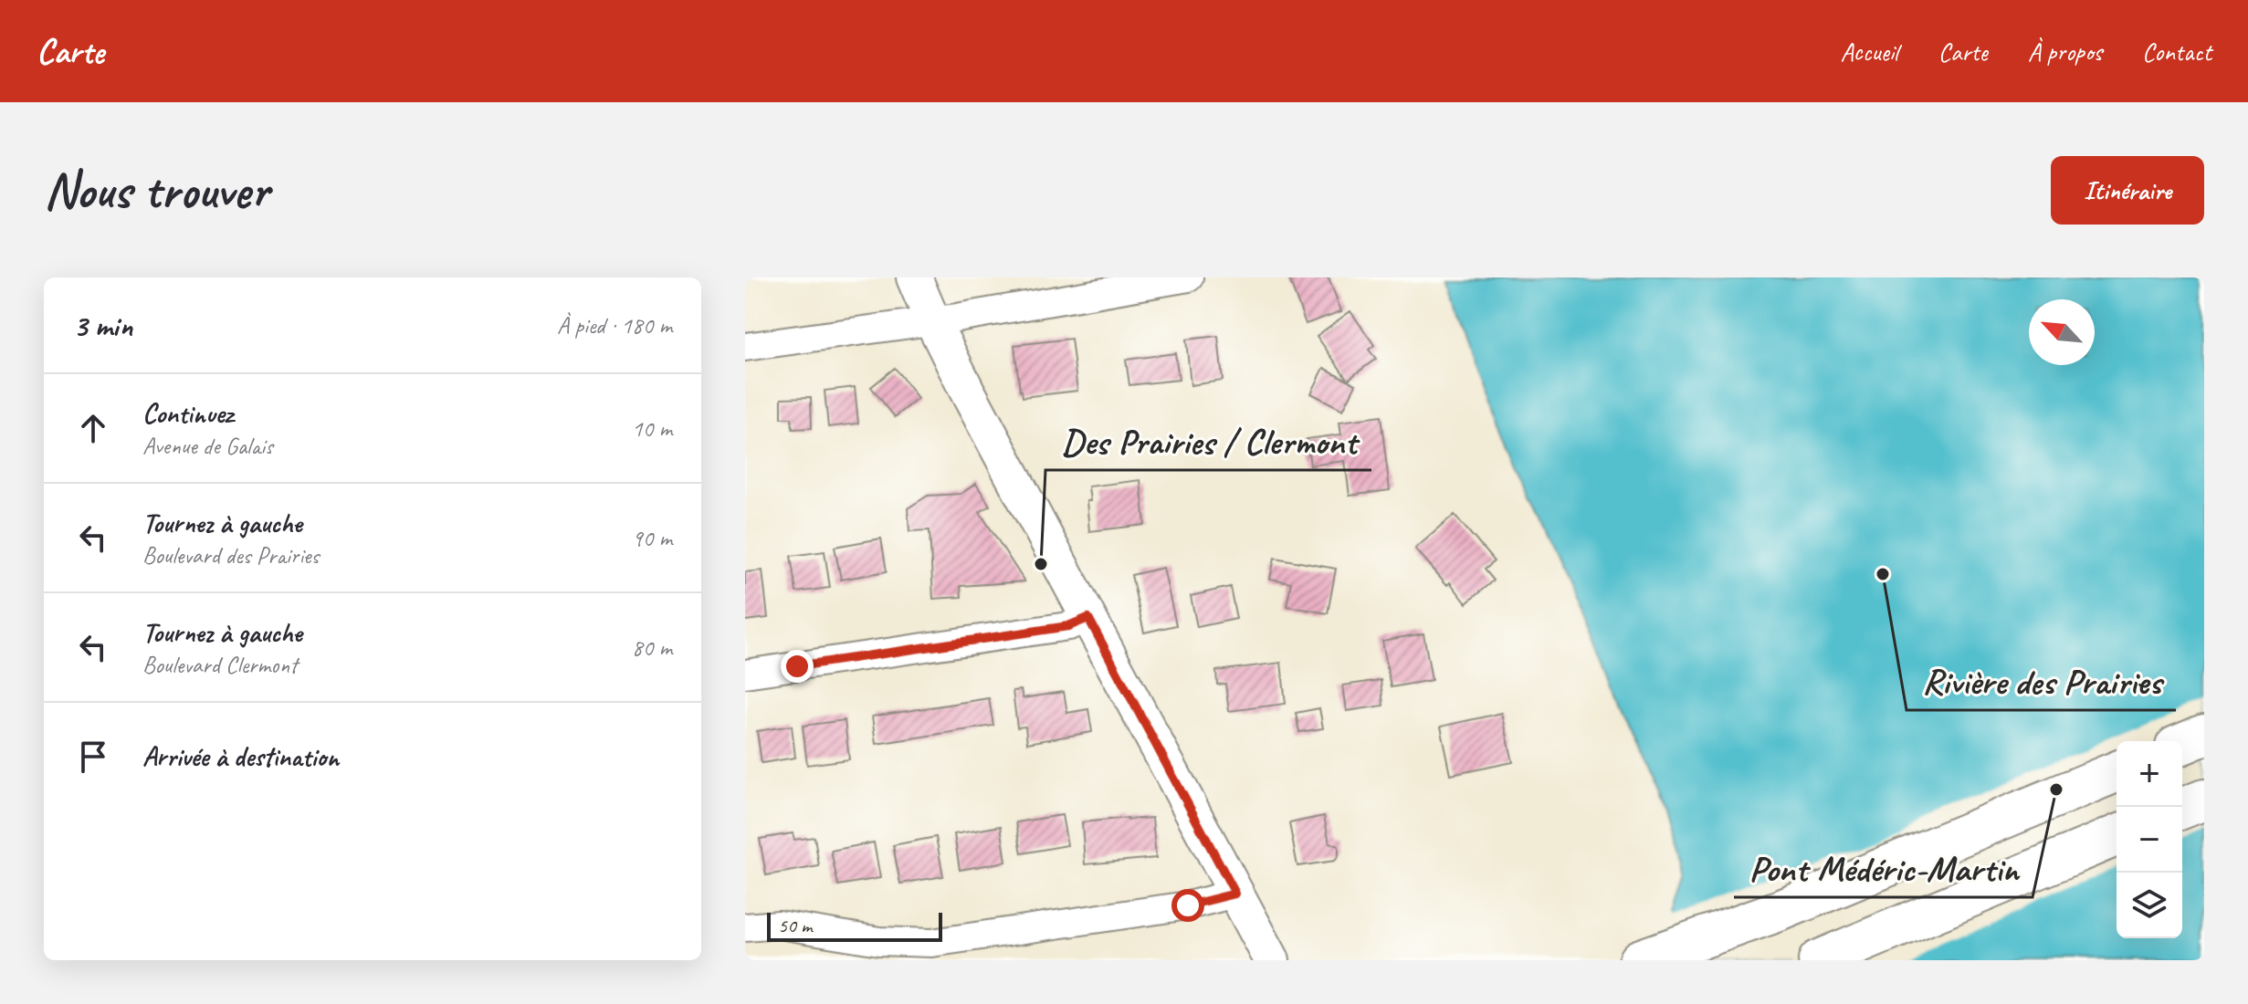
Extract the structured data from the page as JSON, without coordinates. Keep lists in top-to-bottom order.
{
  "places": ["Des Prairies / Clermont", "Rivière des Prairies", "Pont Médéric-Martin"],
  "scale_bar": "50 m",
  "north": "top left",
  "page": {
    "header": "Carte",
    "nav": [
      "Accueil",
      "Carte",
      "À propos",
      "Contact"
    ],
    "buttons": "Itinéraire",
    "title": "Nous trouver",
    "heading": ["3 min", "À pied · 180 m"],
    "list": [
      ["Continuez", "Avenue de Galais", "10 m"],
      ["Tournez à gauche", "Boulevard des Prairies", "90 m"],
      ["Tournez à gauche", "Boulevard Clermont", "80 m"],
      "Arrivée à destination"
    ],
    "map_buttons": ["+", "−"],
    "scale": "50 m"
  }
}
